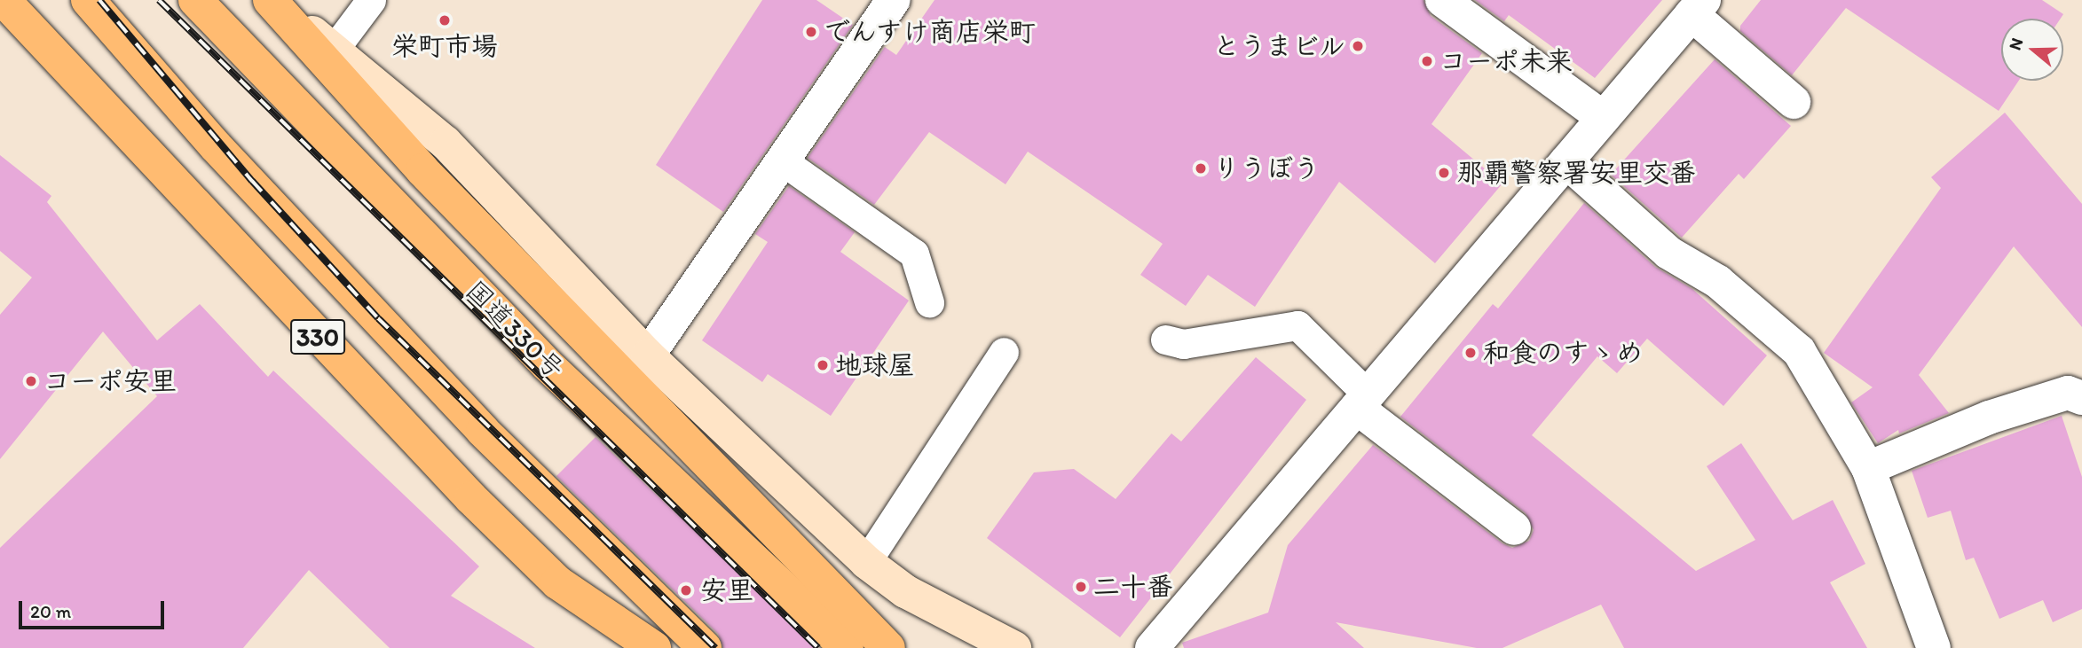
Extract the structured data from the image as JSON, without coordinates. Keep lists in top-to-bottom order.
{
  "streets": {
    "highway": ["国道330号", "330"]
  },
  "places": [
    "栄町市場",
    "でんすけ商店栄町",
    "とうまビル",
    "コーポ未来",
    "りうぼう",
    "那覇警察署安里交番",
    "和食のすゝめ",
    "地球屋",
    "コーポ安里",
    "二十番",
    "安里"
  ],
  "scale_bar": "20 m",
  "north": "left"
}
